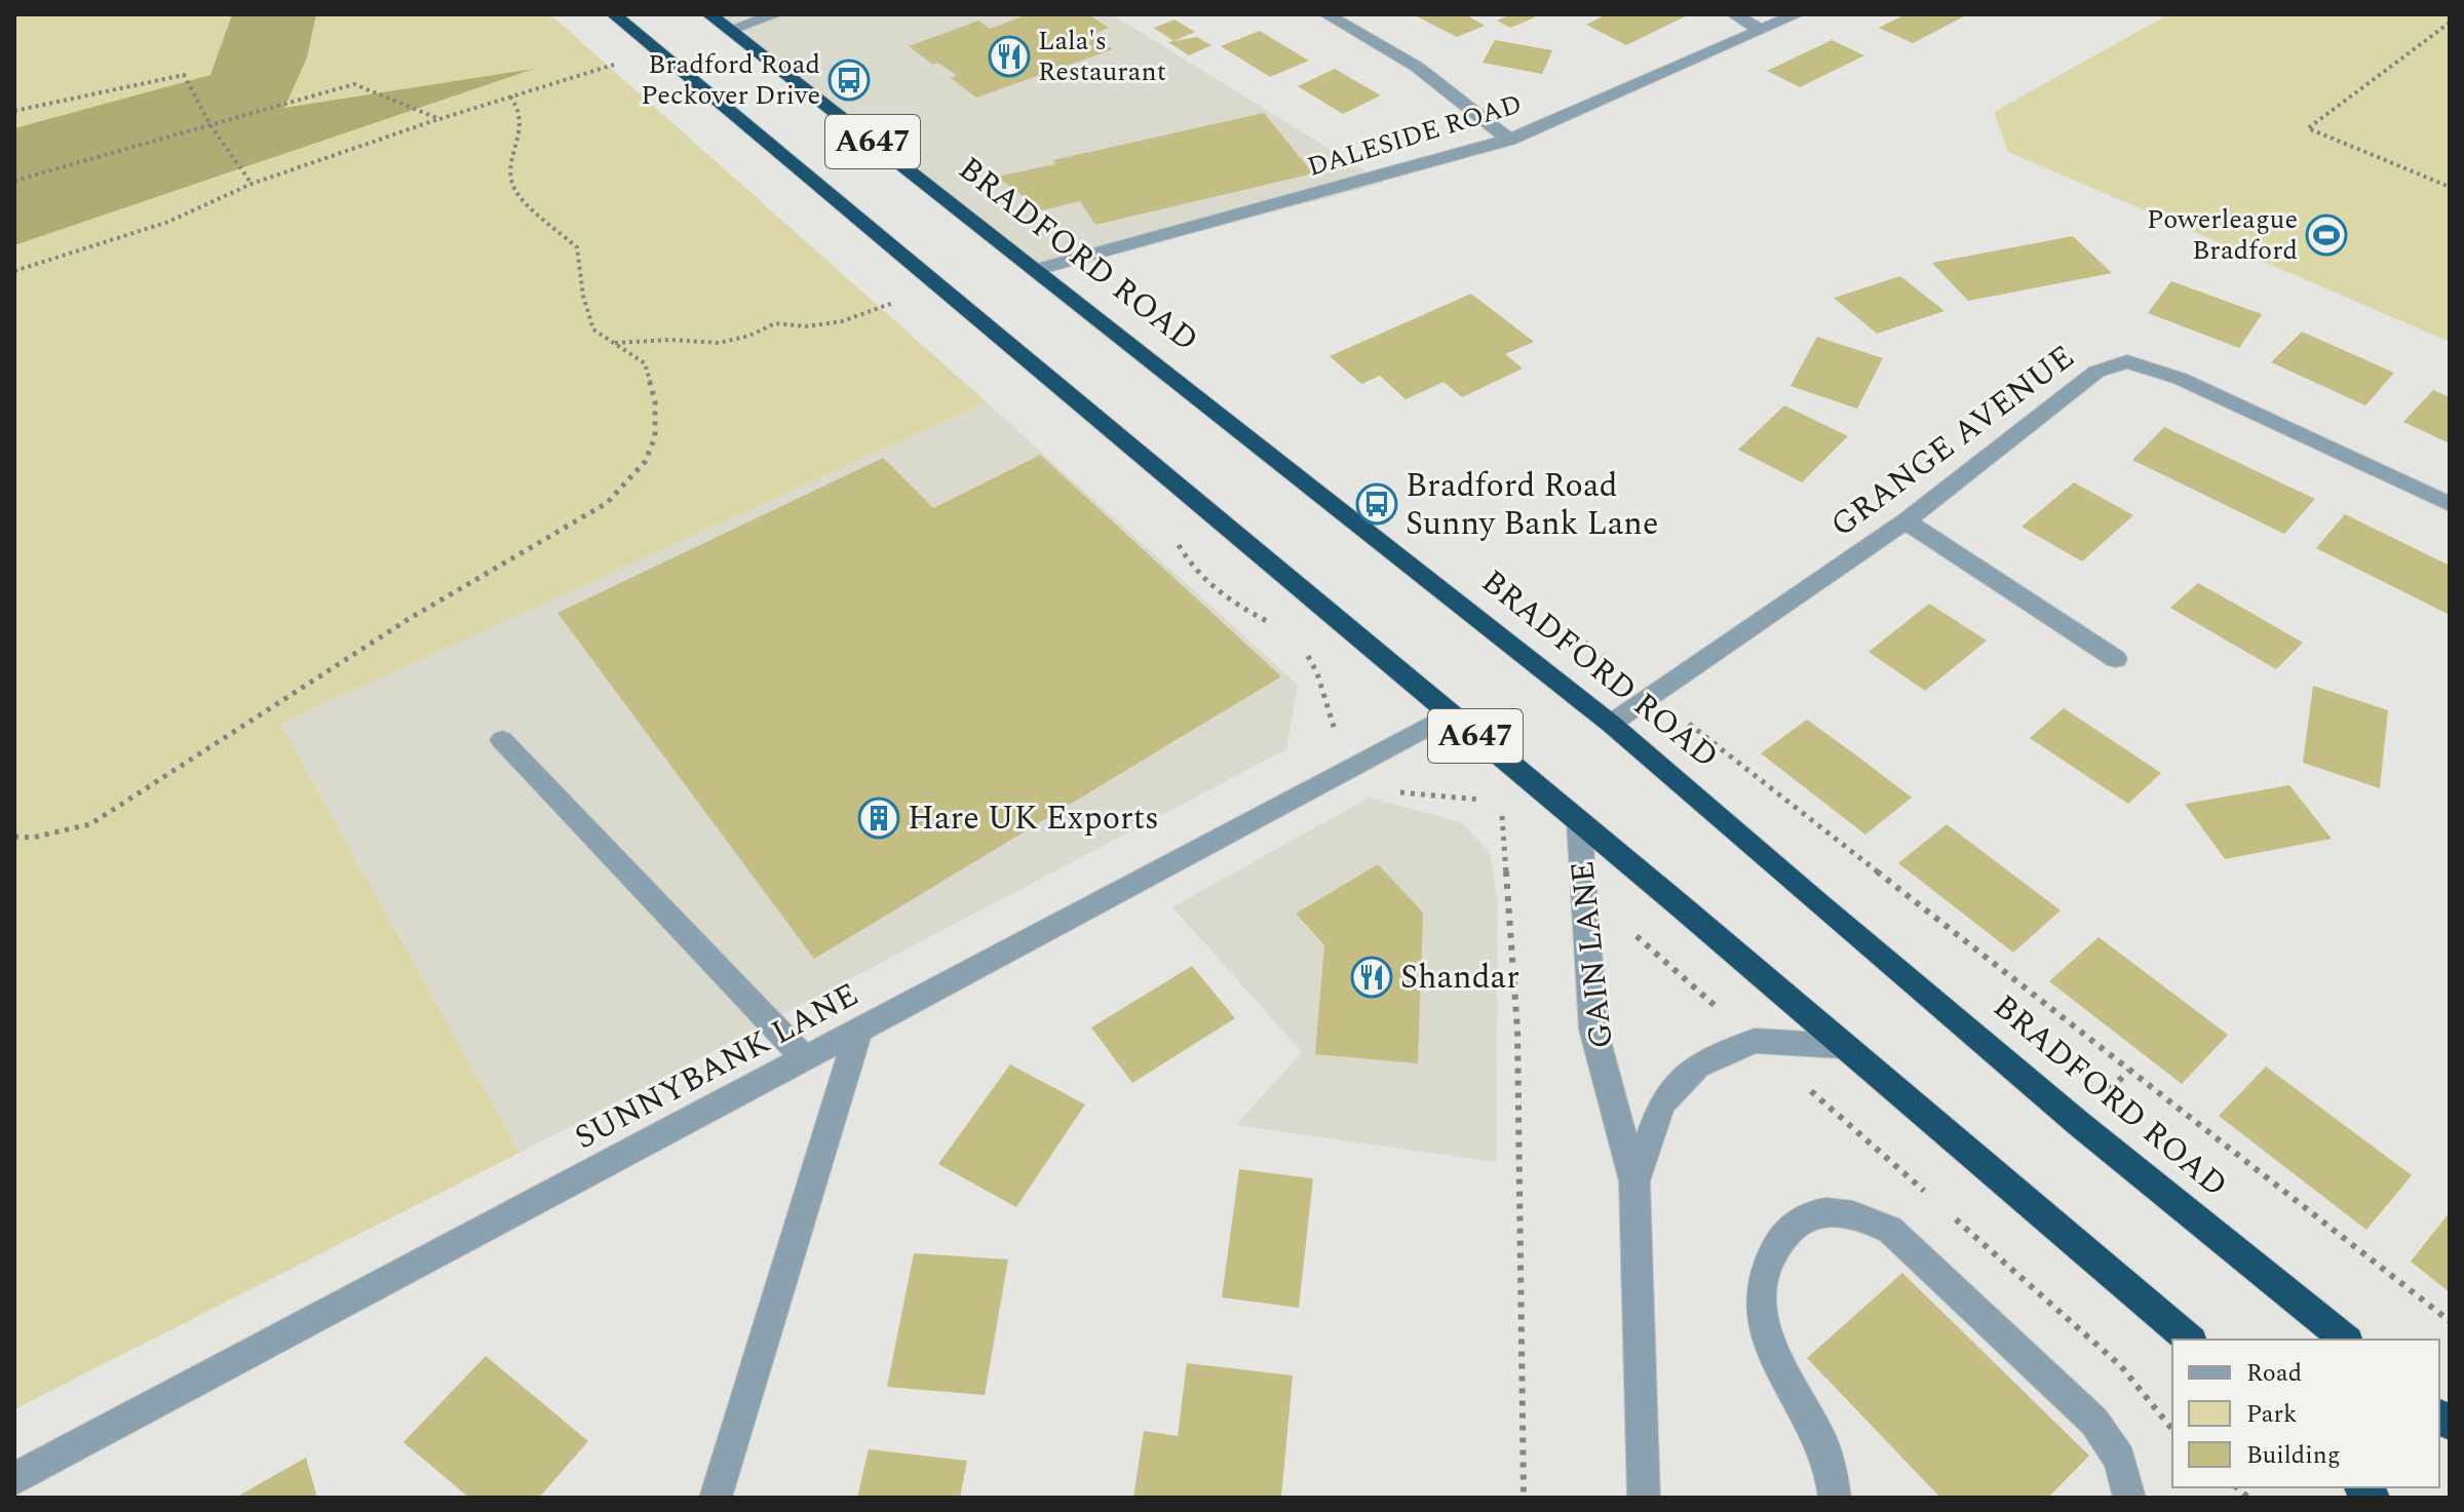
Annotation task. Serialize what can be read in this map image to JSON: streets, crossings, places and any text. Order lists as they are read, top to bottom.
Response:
{
  "streets": {
    "highway": ["A647", "BRADFORD ROAD"],
    "street": [
      "DALESIDE ROAD",
      "GRANGE AVENUE",
      "GAIN LANE",
      "SUNNYBANK LANE"
    ]
  },
  "crossings": [
    ["DALESIDE ROAD", "BRADFORD ROAD"],
    ["A647", "GAIN LANE"],
    ["A647", "SUNNYBANK LANE"],
    ["BRADFORD ROAD", "GRANGE AVENUE"]
  ],
  "places": {
    "restaurant": ["Lala's Restaurant", "Shandar"],
    "bus stop": ["Bradford Road Peckover Drive", "Bradford Road Sunny Bank Lane"],
    "sports": ["Powerleague Bradford"],
    "building": ["Hare UK Exports"]
  },
  "legend": ["Road", "Park", "Building"]
}
